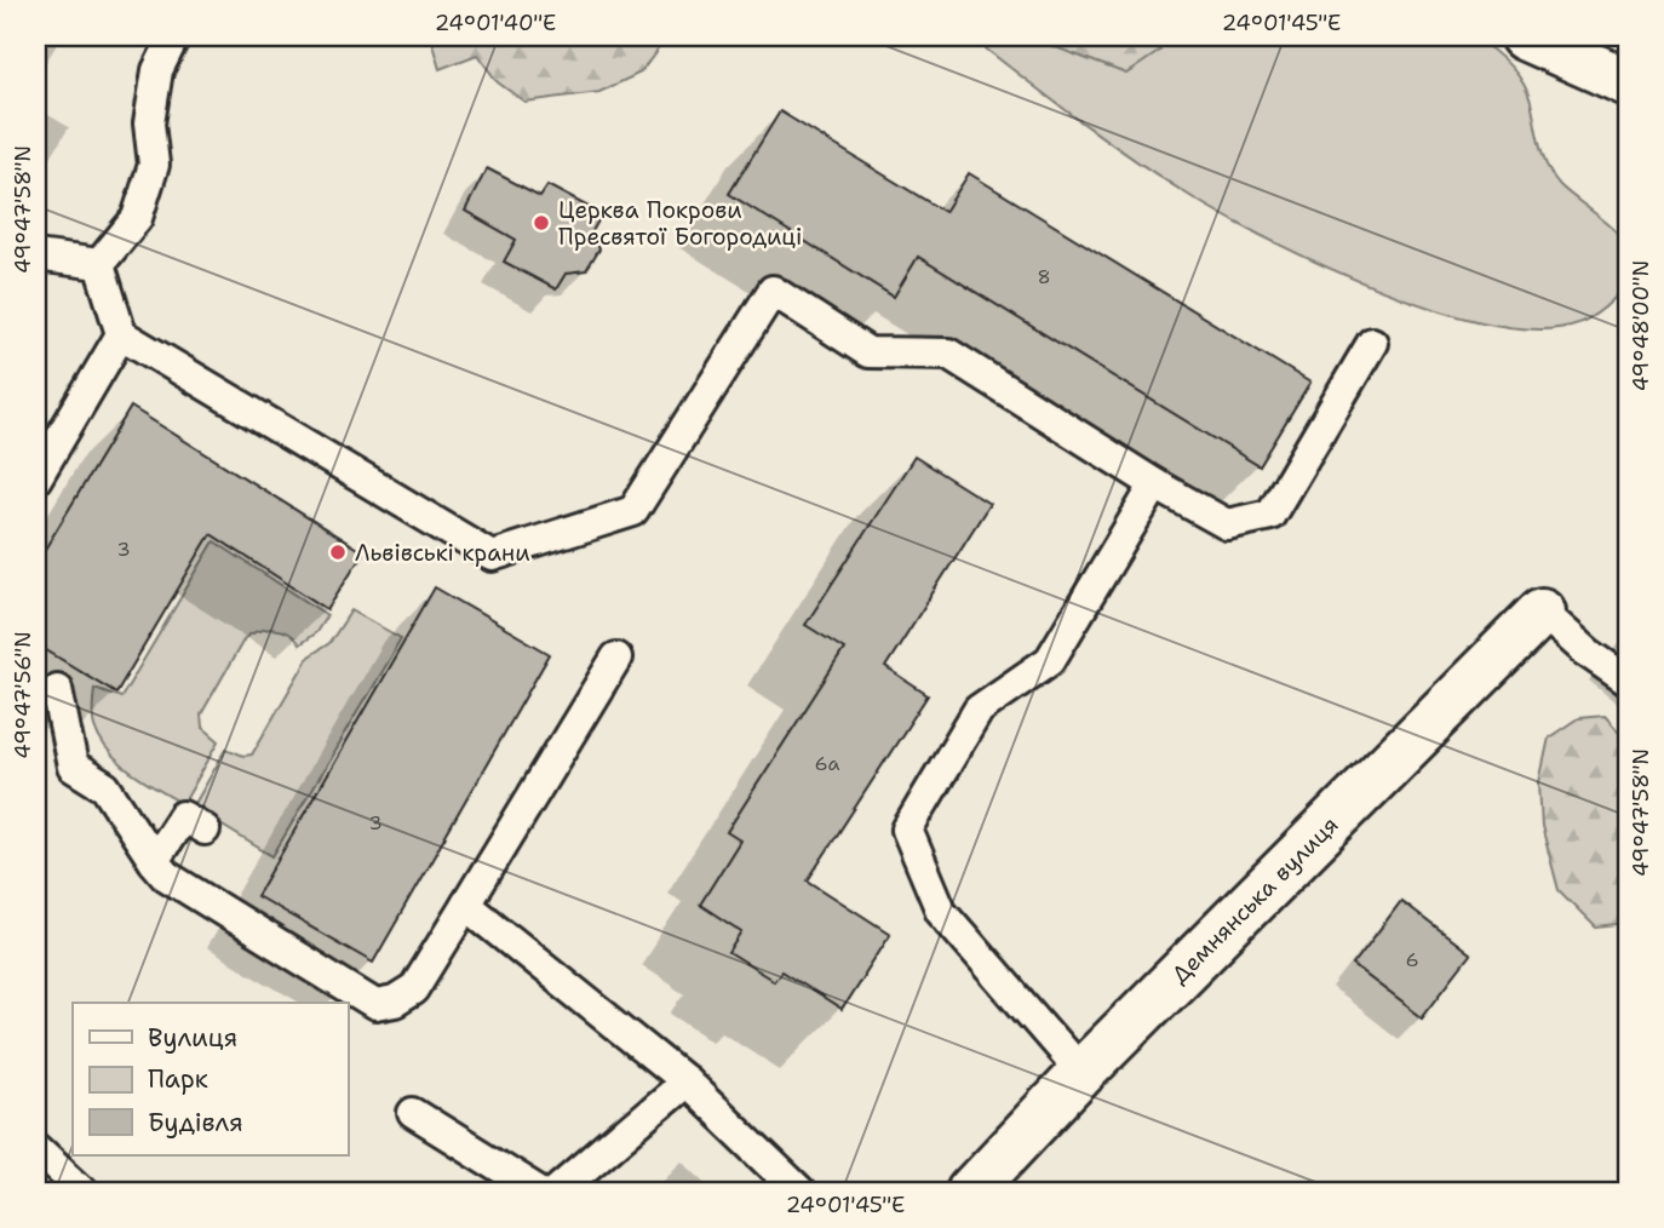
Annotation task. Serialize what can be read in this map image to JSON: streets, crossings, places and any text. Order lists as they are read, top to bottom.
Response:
{
  "streets": {
    "street": ["Демнянська вулиця"]
  },
  "places": ["Церква Покрови Пресвятої Богородиці", "Львівські крани"],
  "house_numbers": [
    "8",
    "3",
    "6а",
    "3",
    "6"
  ],
  "legend": ["Вулиця", "Парк", "Будівля"],
  "coordinates": [
    "24°01'40\"E",
    "24°01'45\"E",
    "49°47'58\"N",
    "49°48'00\"N",
    "49°47'56\"N"
  ]
}
